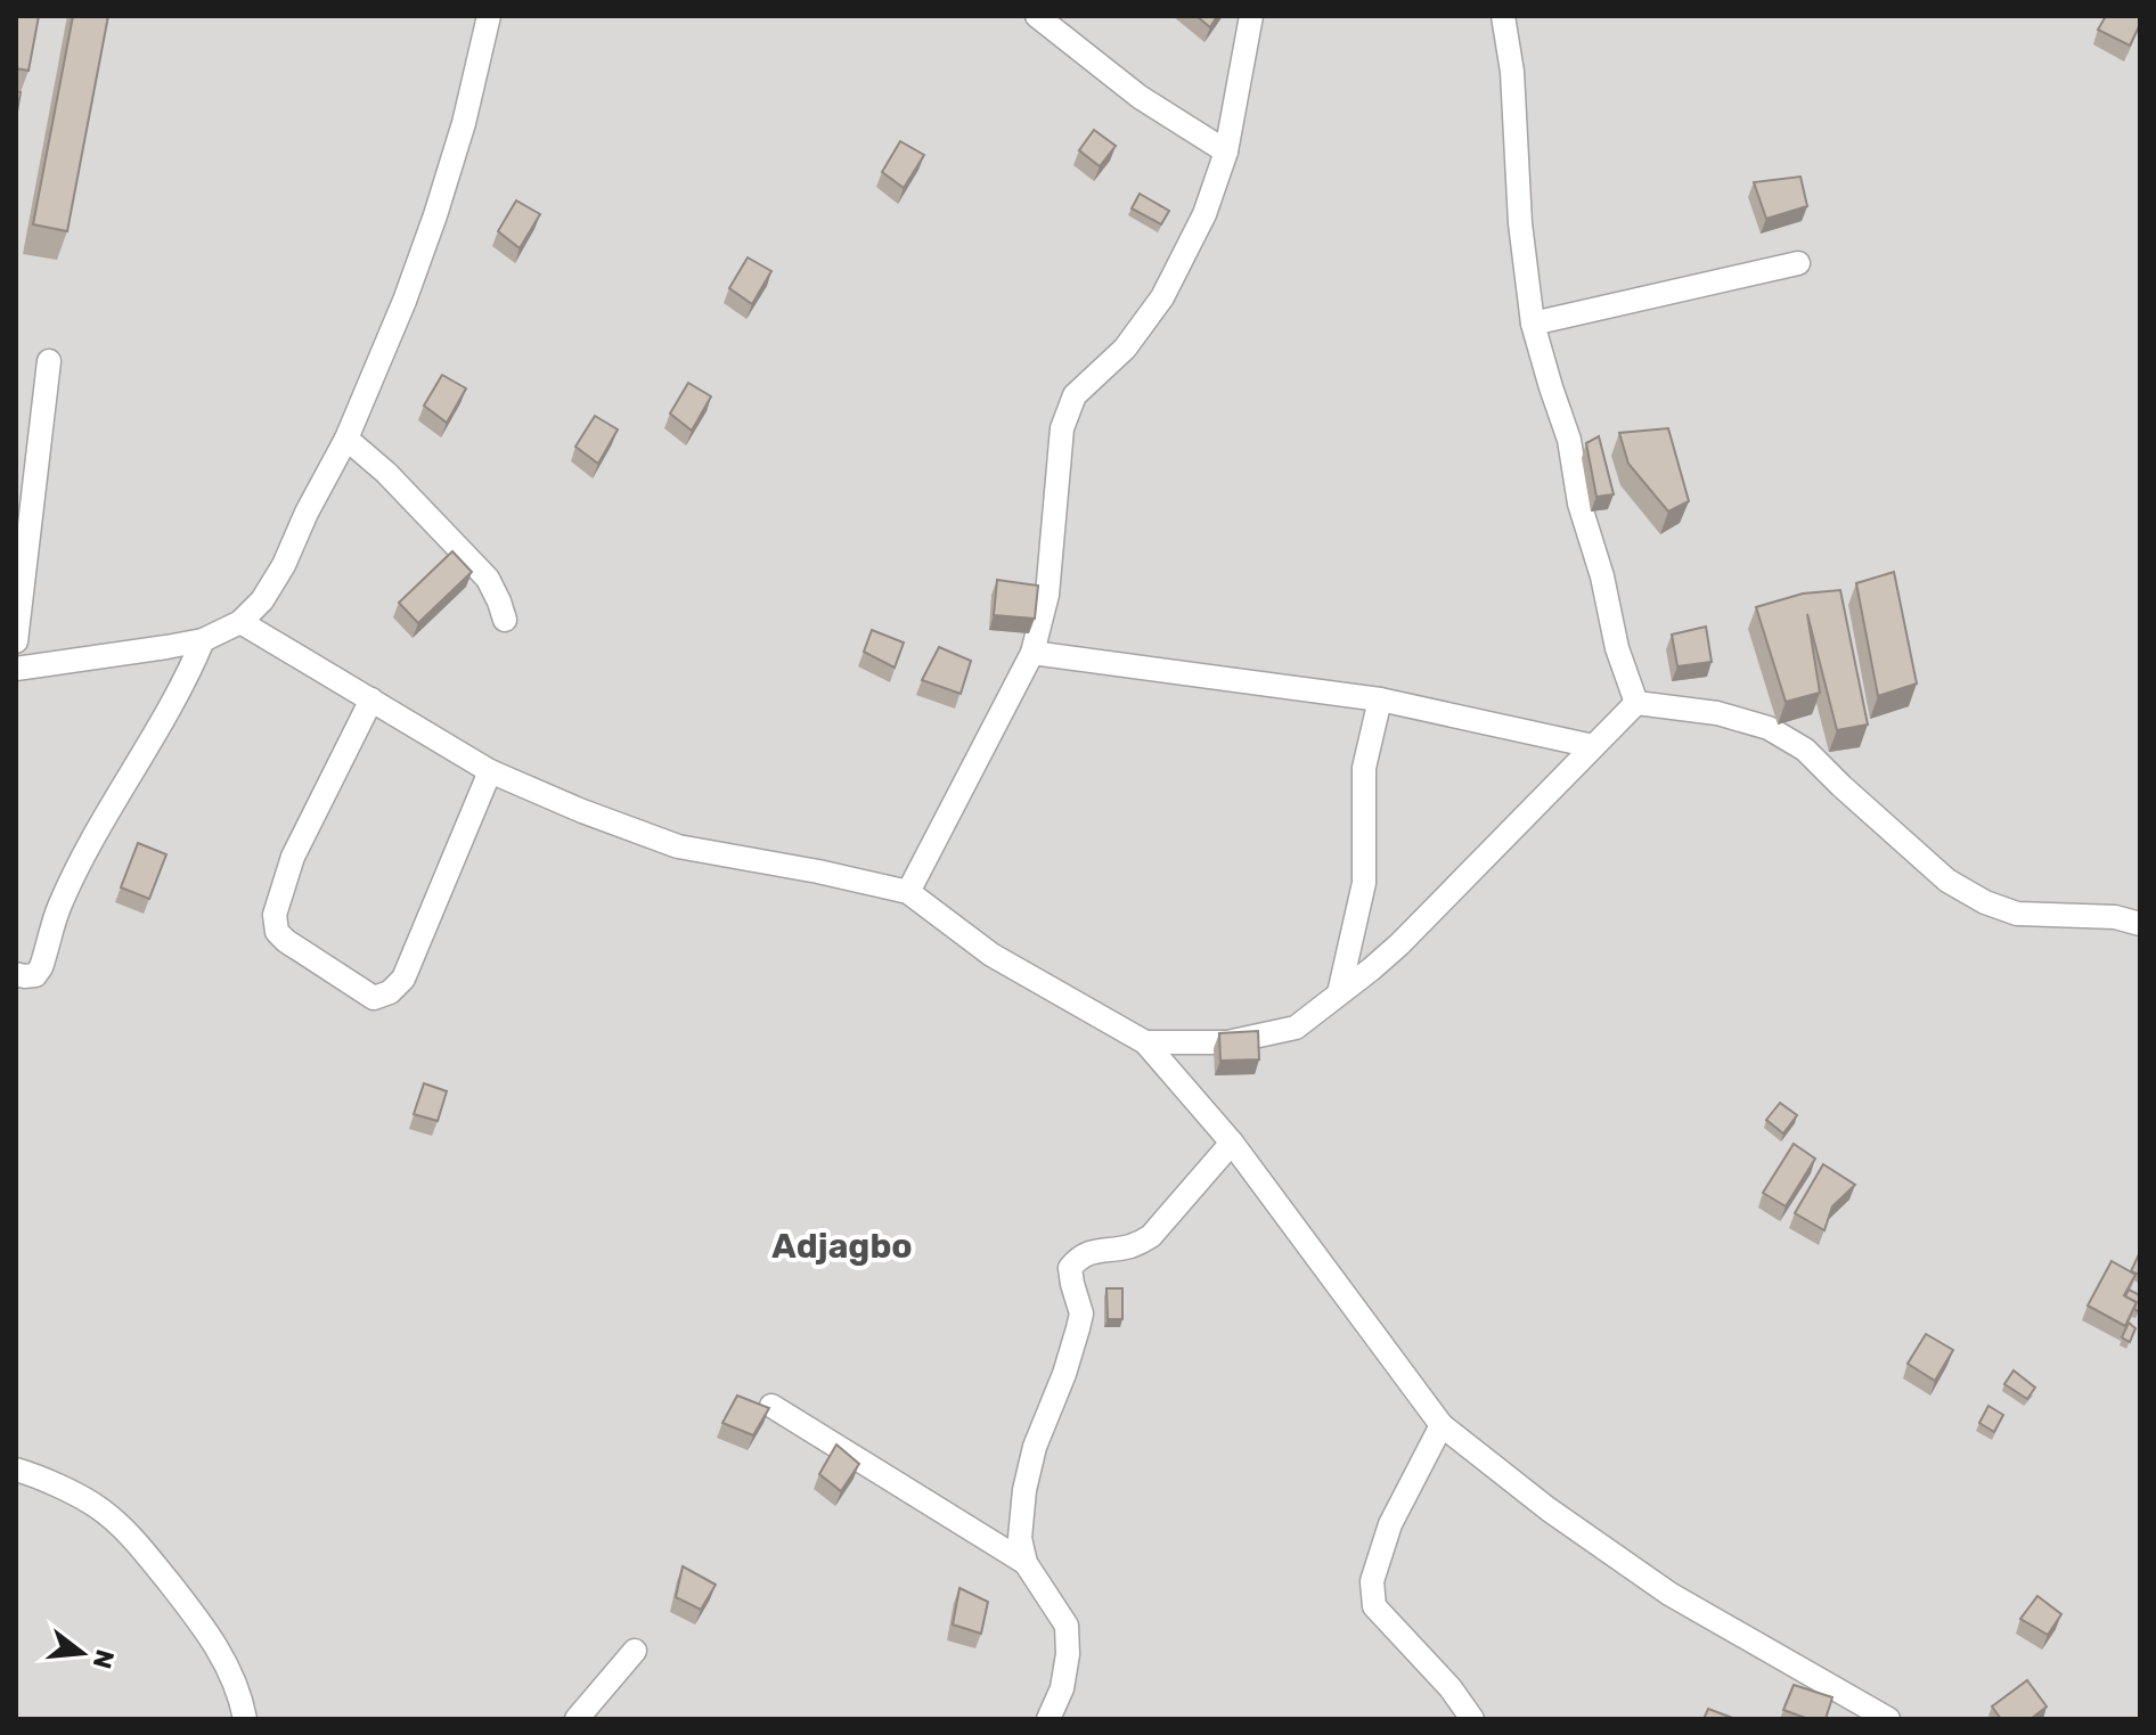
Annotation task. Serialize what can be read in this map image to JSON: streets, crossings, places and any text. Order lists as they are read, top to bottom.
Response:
{
  "districts": ["Adjagbo"],
  "north": "right"
}
